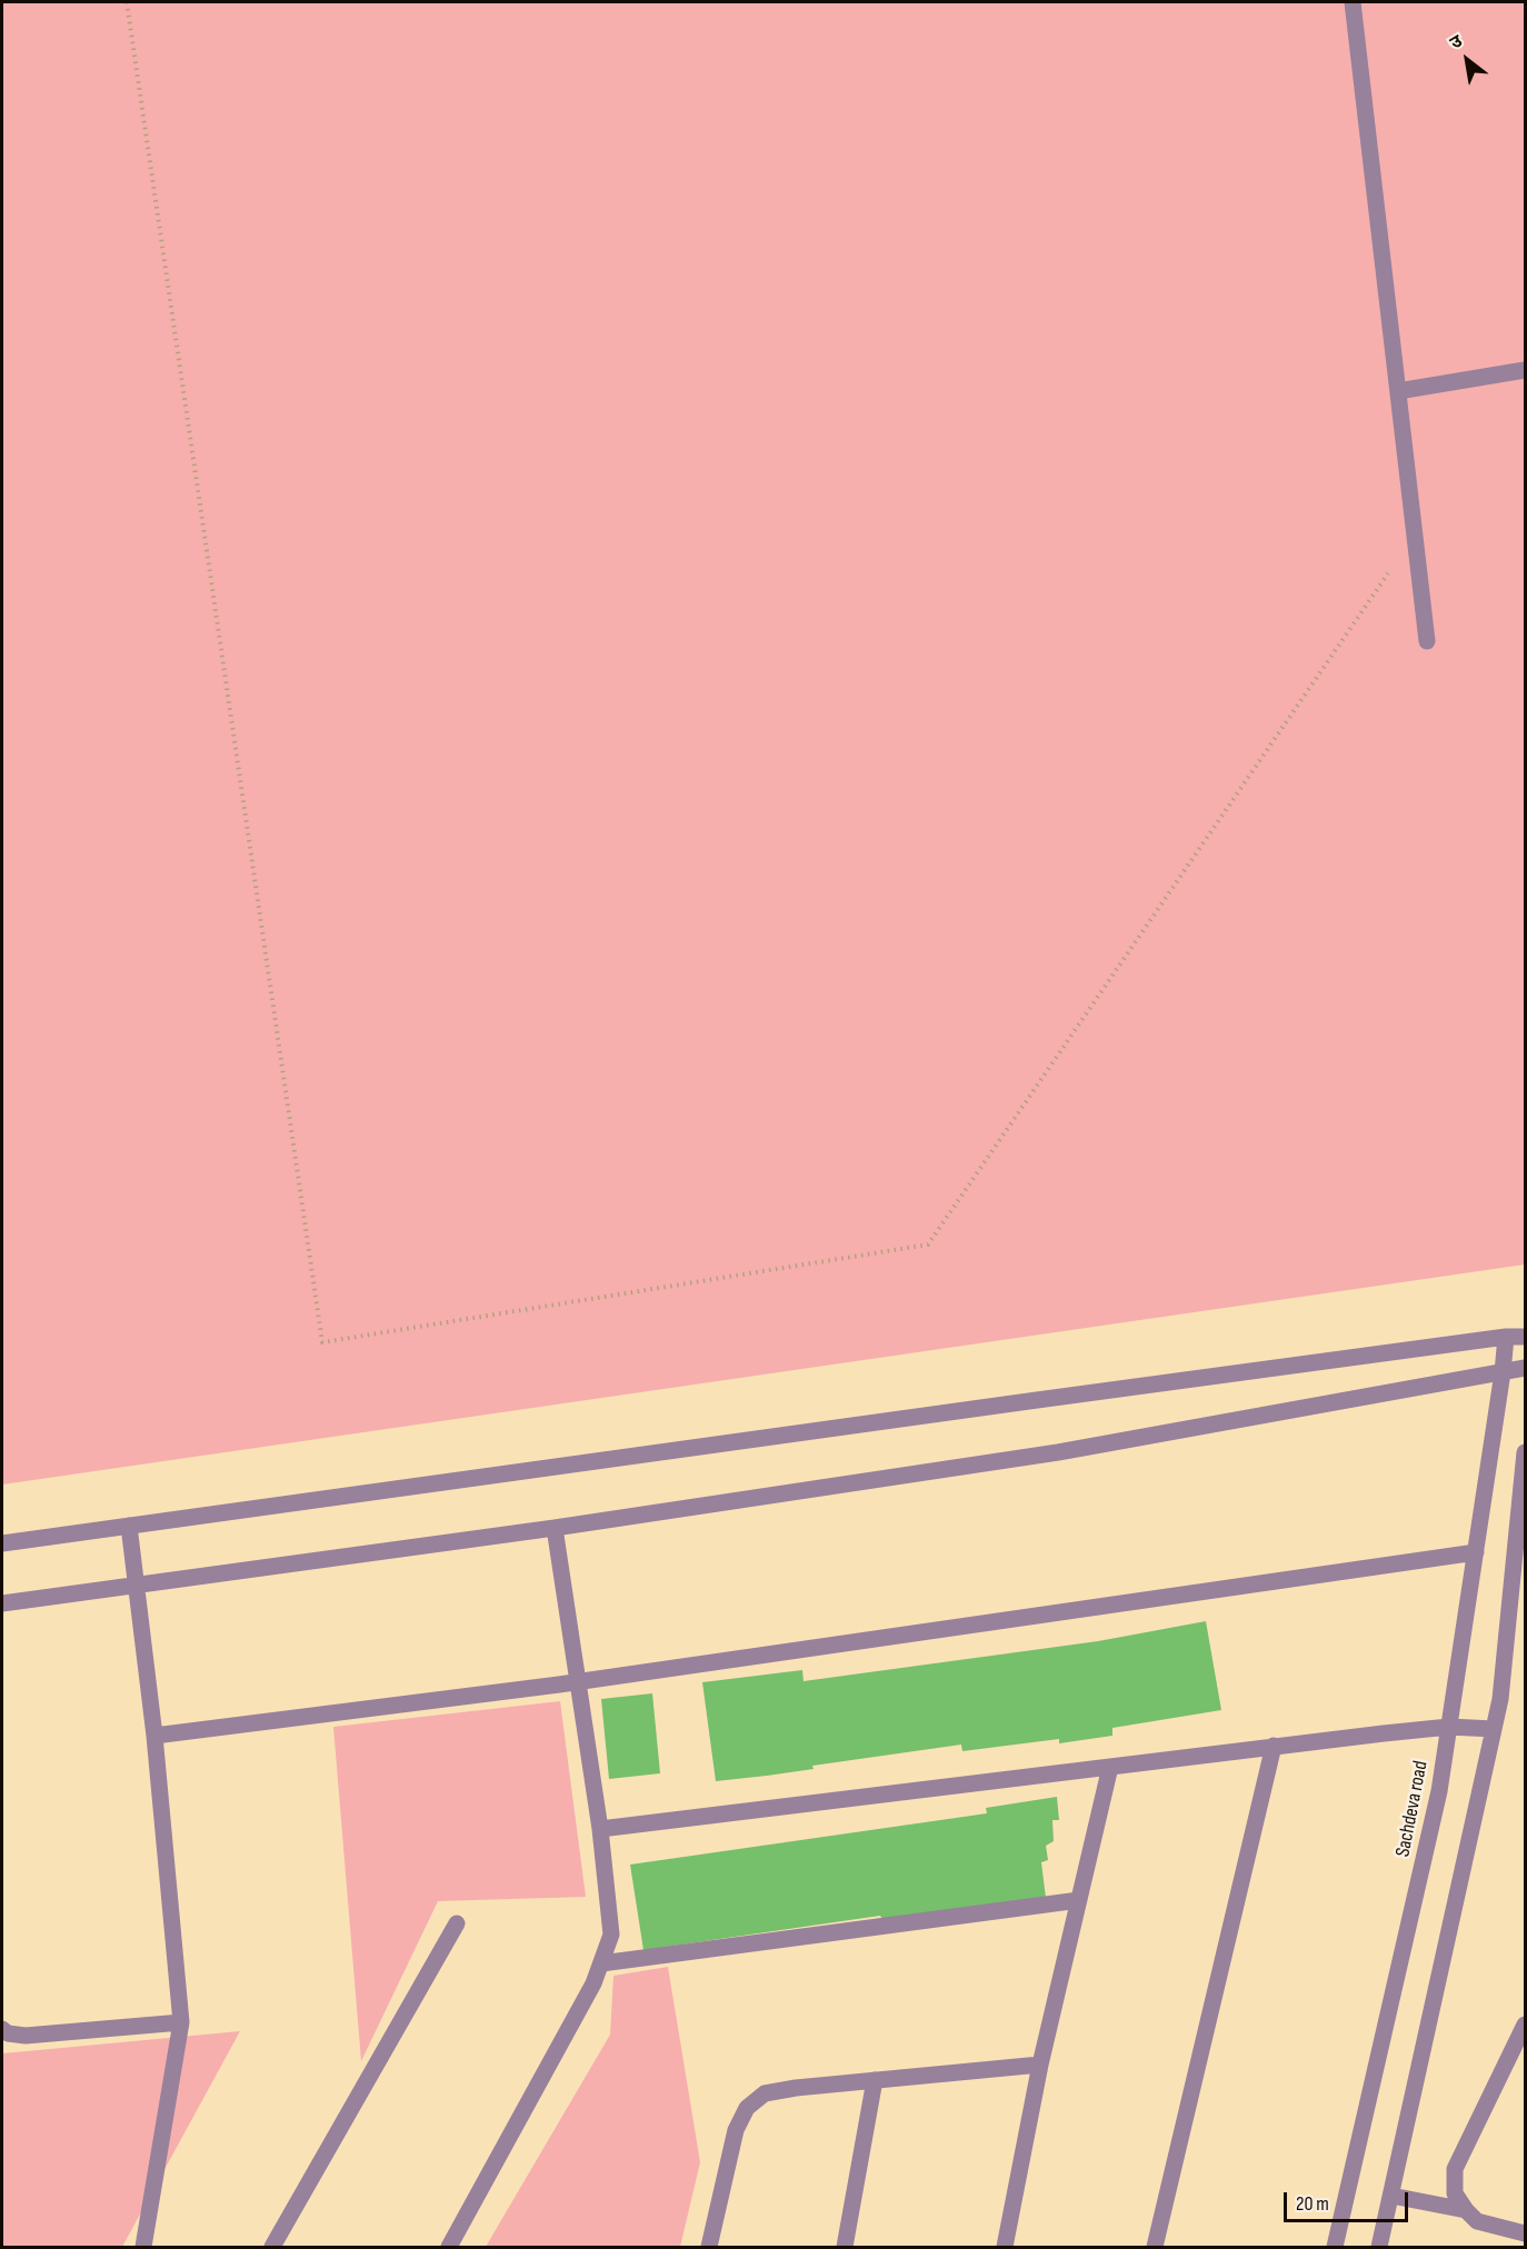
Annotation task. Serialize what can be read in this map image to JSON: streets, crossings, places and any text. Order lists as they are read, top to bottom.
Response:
{
  "streets": {
    "street": ["Sachdeva road"]
  },
  "scale_bar": "20 m",
  "north": "top left"
}
